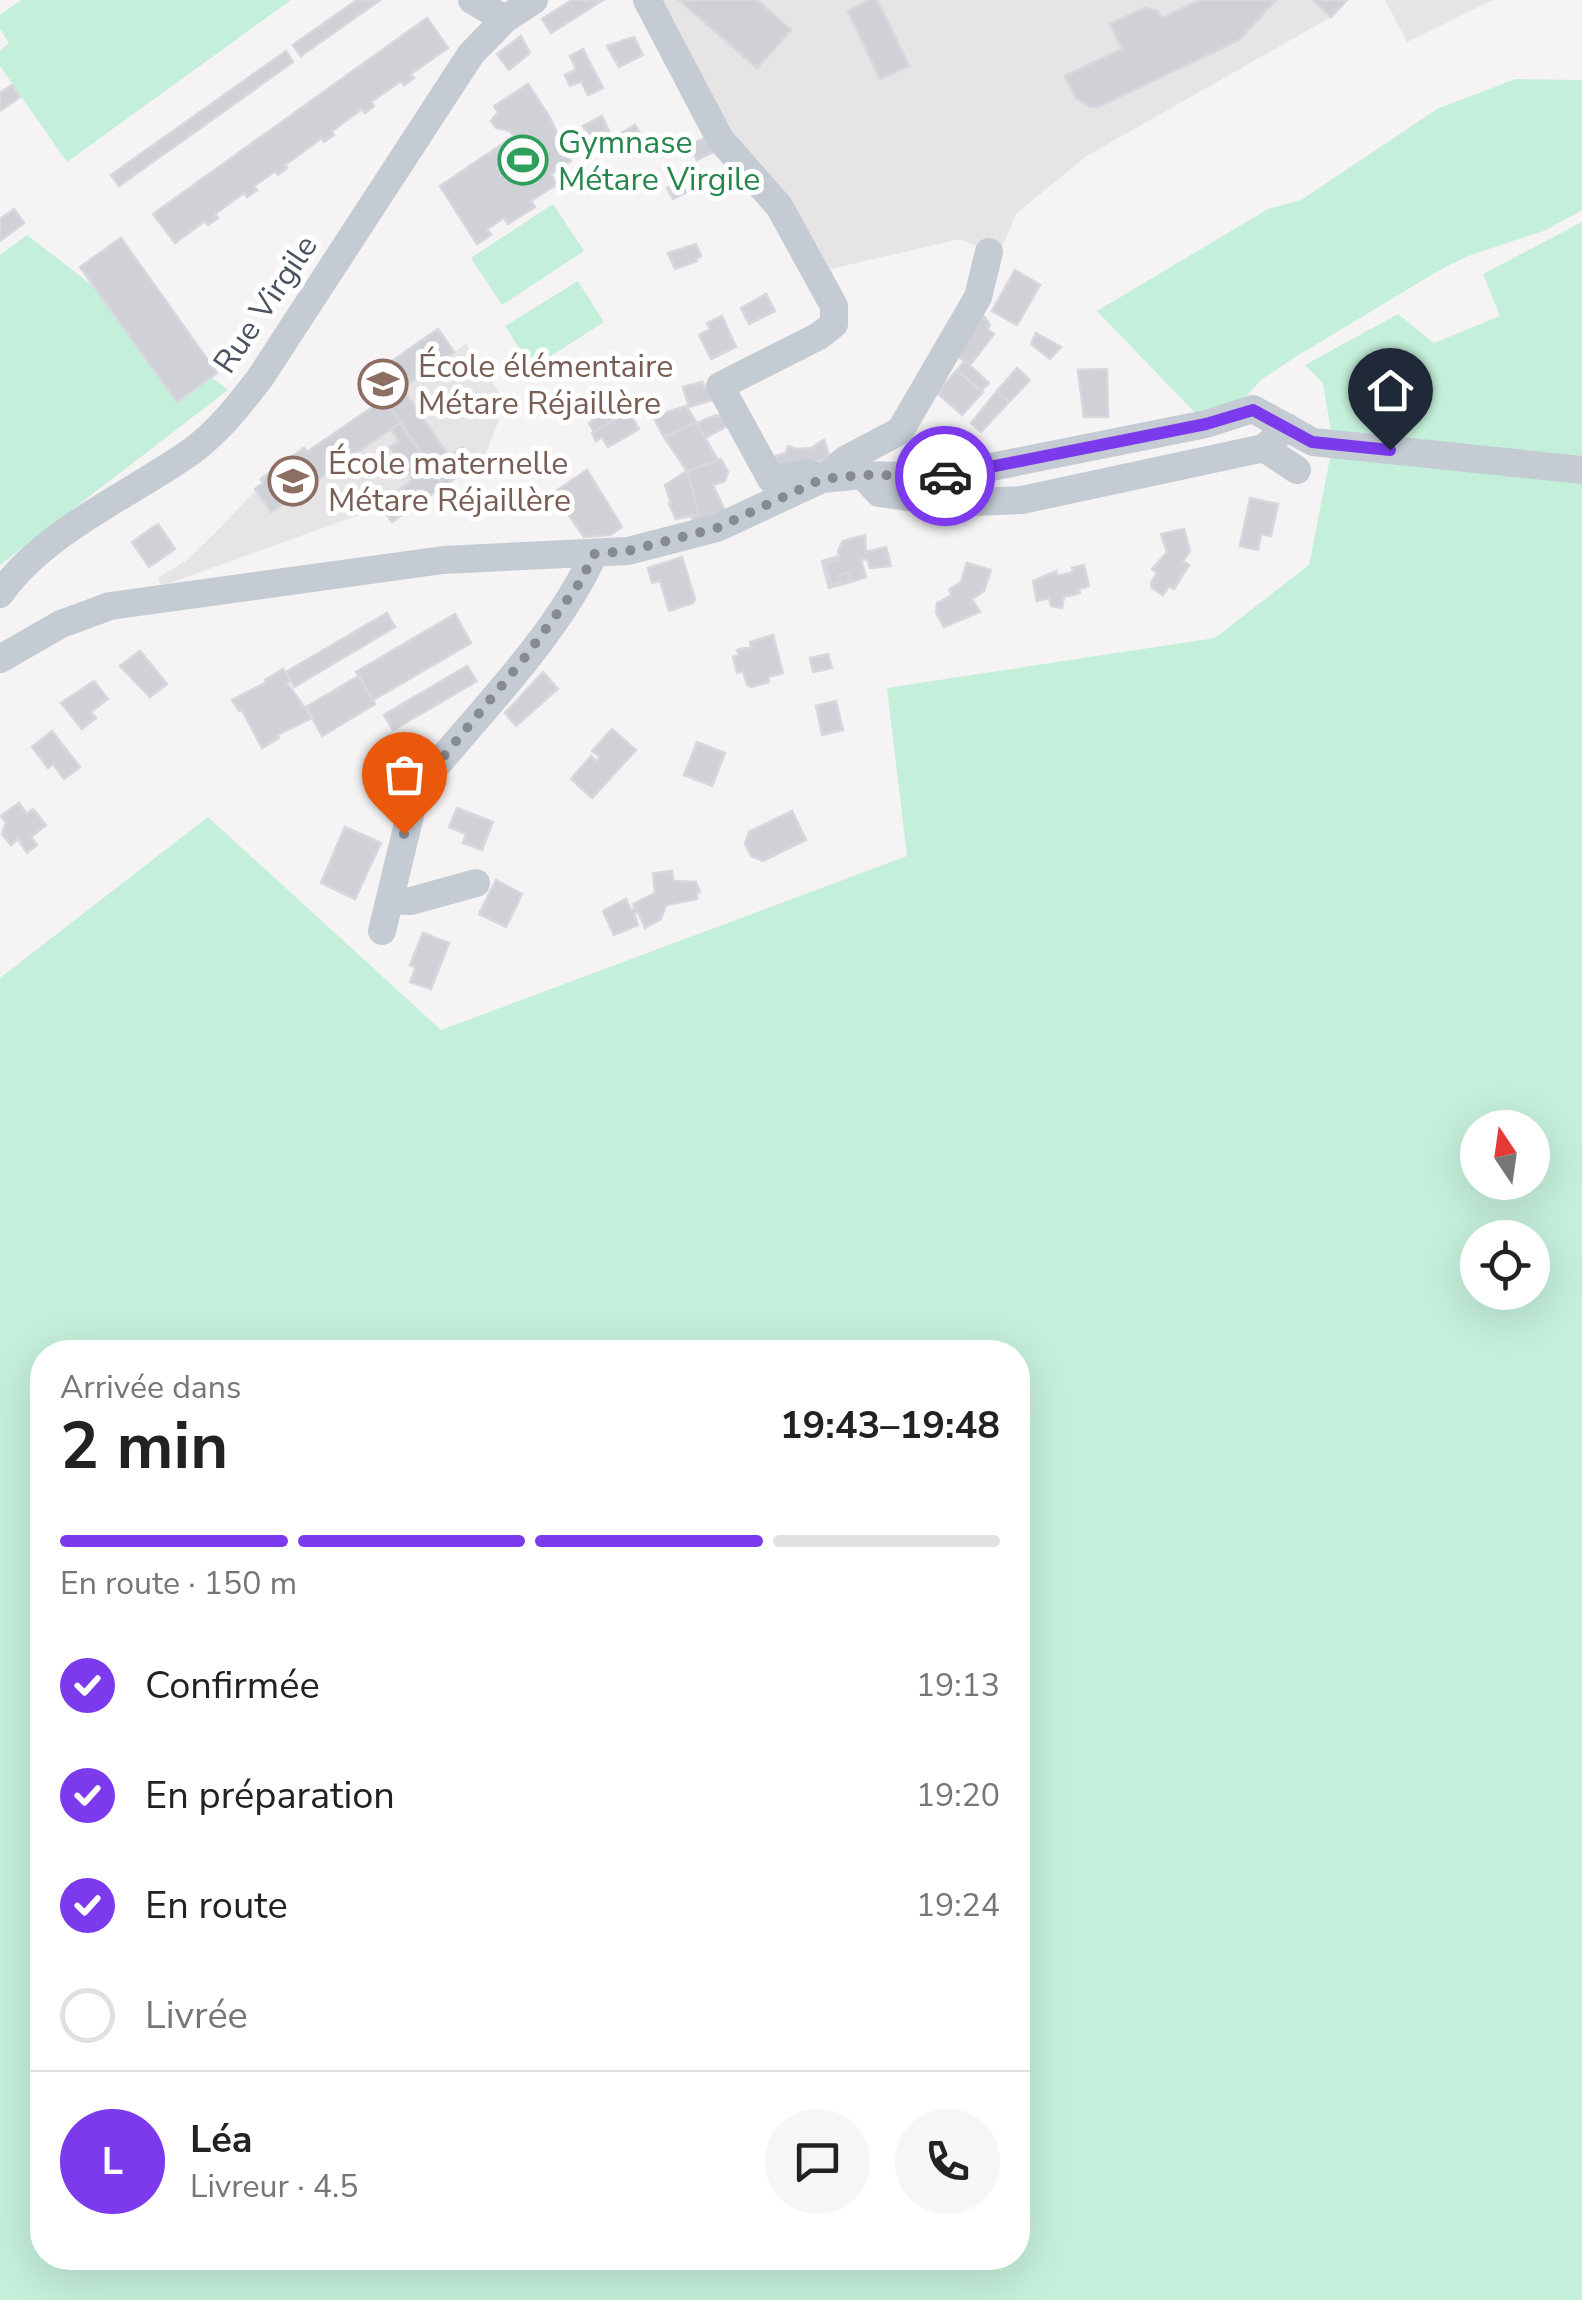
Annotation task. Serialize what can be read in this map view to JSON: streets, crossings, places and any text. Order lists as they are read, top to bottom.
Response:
{
  "streets": {
    "street": ["Rue Virgile"]
  },
  "places": {
    "sports": ["Gymnase Métare Virgile"],
    "school or university": ["École élémentaire Métare Réjaillère", "École maternelle Métare Réjaillère"]
  },
  "north": "top",
  "page": {
    "heading": ["2 min", "Arrivée dans", "19:43–19:48"],
    "panel": ["Léa", "Livreur · 4.5"],
    "bar": "En route · 150 m",
    "list": [
      ["Confirmée", "19:13"],
      ["En préparation", "19:20"],
      ["En route", "19:24"],
      "Livrée"
    ],
    "round": "L"
  }
}
